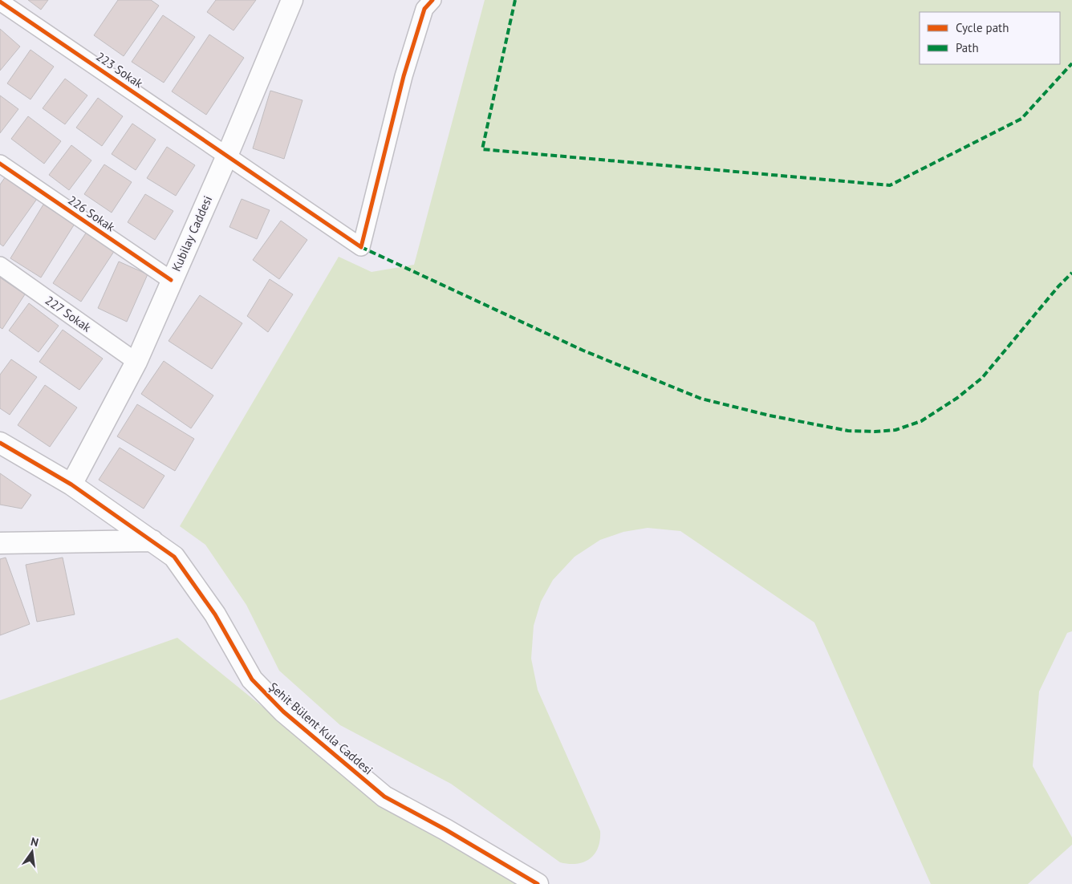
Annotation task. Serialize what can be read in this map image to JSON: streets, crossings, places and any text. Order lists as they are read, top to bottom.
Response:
{
  "streets": {
    "street": [
      "223 Sokak",
      "226 Sokak",
      "Kubilay Caddesi",
      "227 Sokak",
      "Şehit Bülent Kula Caddesi"
    ]
  },
  "crossings": [
    ["223 Sokak", "Kubilay Caddesi"],
    ["226 Sokak", "Kubilay Caddesi"],
    ["Kubilay Caddesi", "227 Sokak"],
    ["Kubilay Caddesi", "Şehit Bülent Kula Caddesi"]
  ],
  "legend": ["Cycle path", "Path"],
  "north": "top"
}
